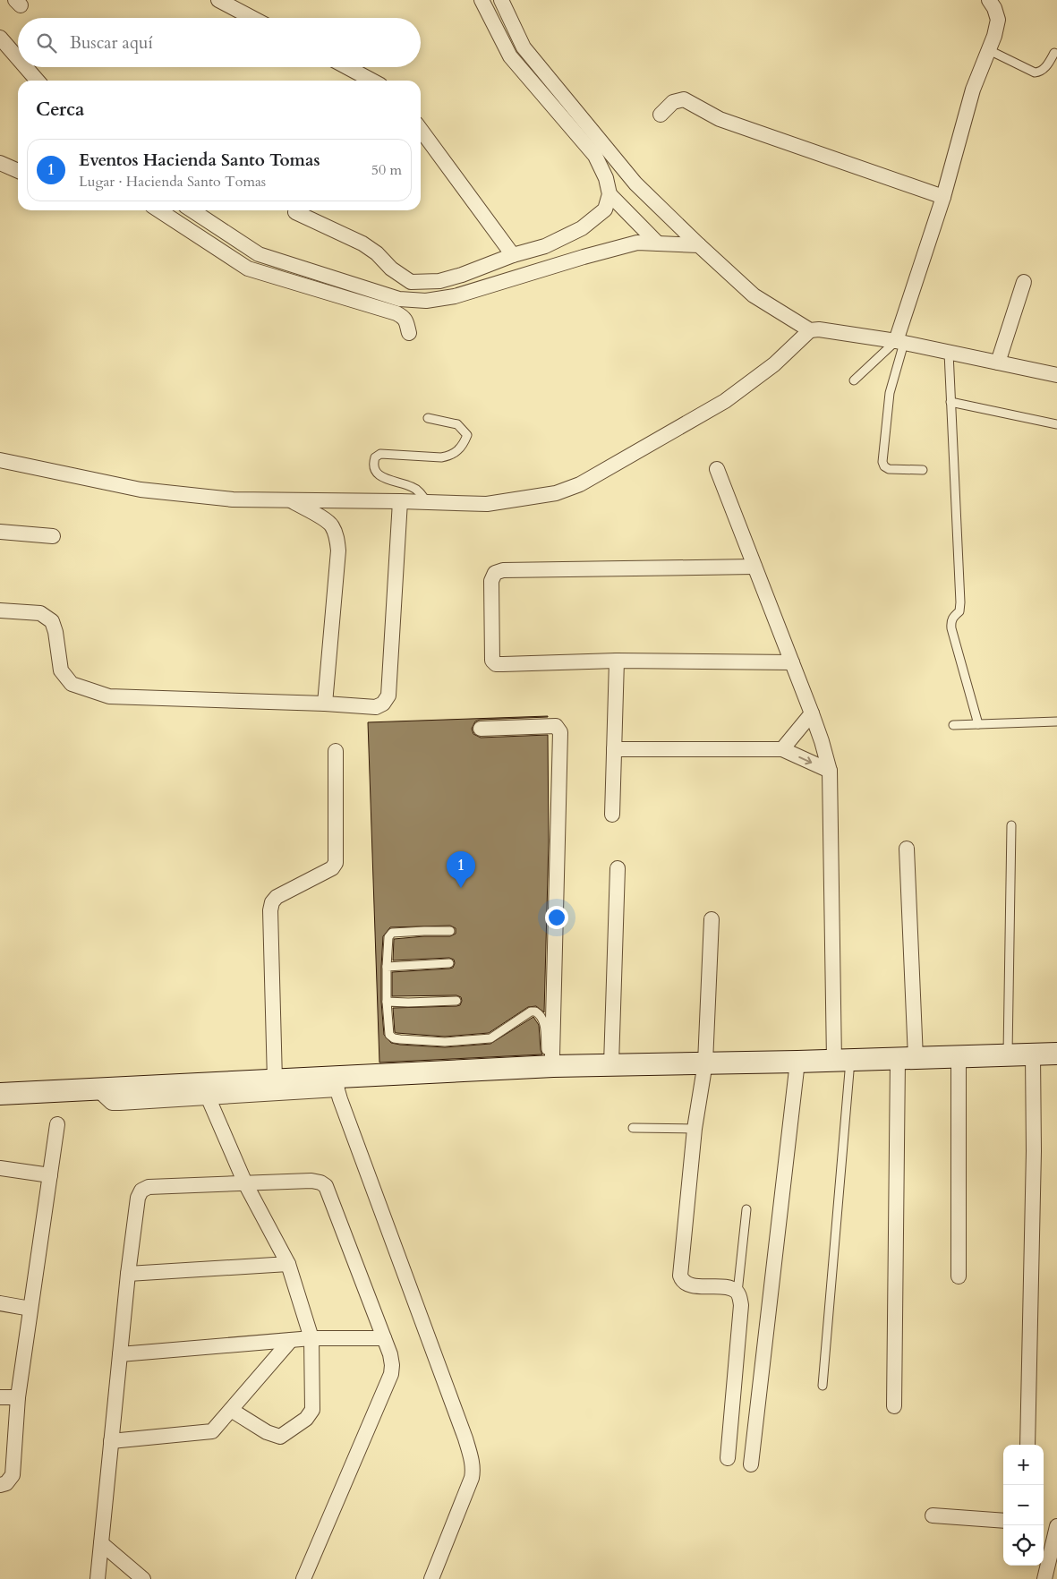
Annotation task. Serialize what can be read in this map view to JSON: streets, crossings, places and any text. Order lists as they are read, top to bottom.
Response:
{
  "page": {
    "search": "Buscar aquí",
    "heading": "Cerca",
    "list": [
      {
        "mark": "1",
        "name": "Eventos Hacienda Santo Tomas",
        "note": "Lugar · Hacienda Santo Tomas",
        "value": "50 m"
      }
    ],
    "pins": "1",
    "map_buttons": ["+", "−"]
  }
}
